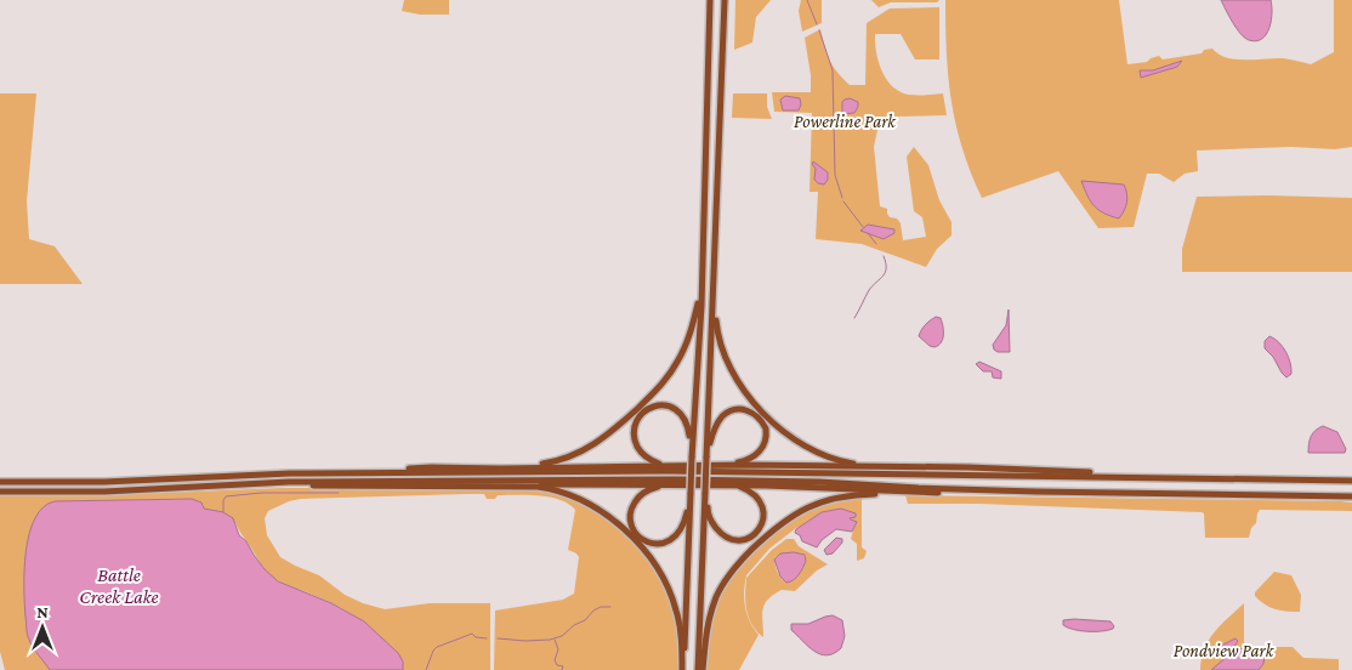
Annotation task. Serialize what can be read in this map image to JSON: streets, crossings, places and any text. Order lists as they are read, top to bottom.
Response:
{
  "water": ["Battle Creek Lake"],
  "parks": ["Powerline Park", "Pondview Park"],
  "north": "top"
}
